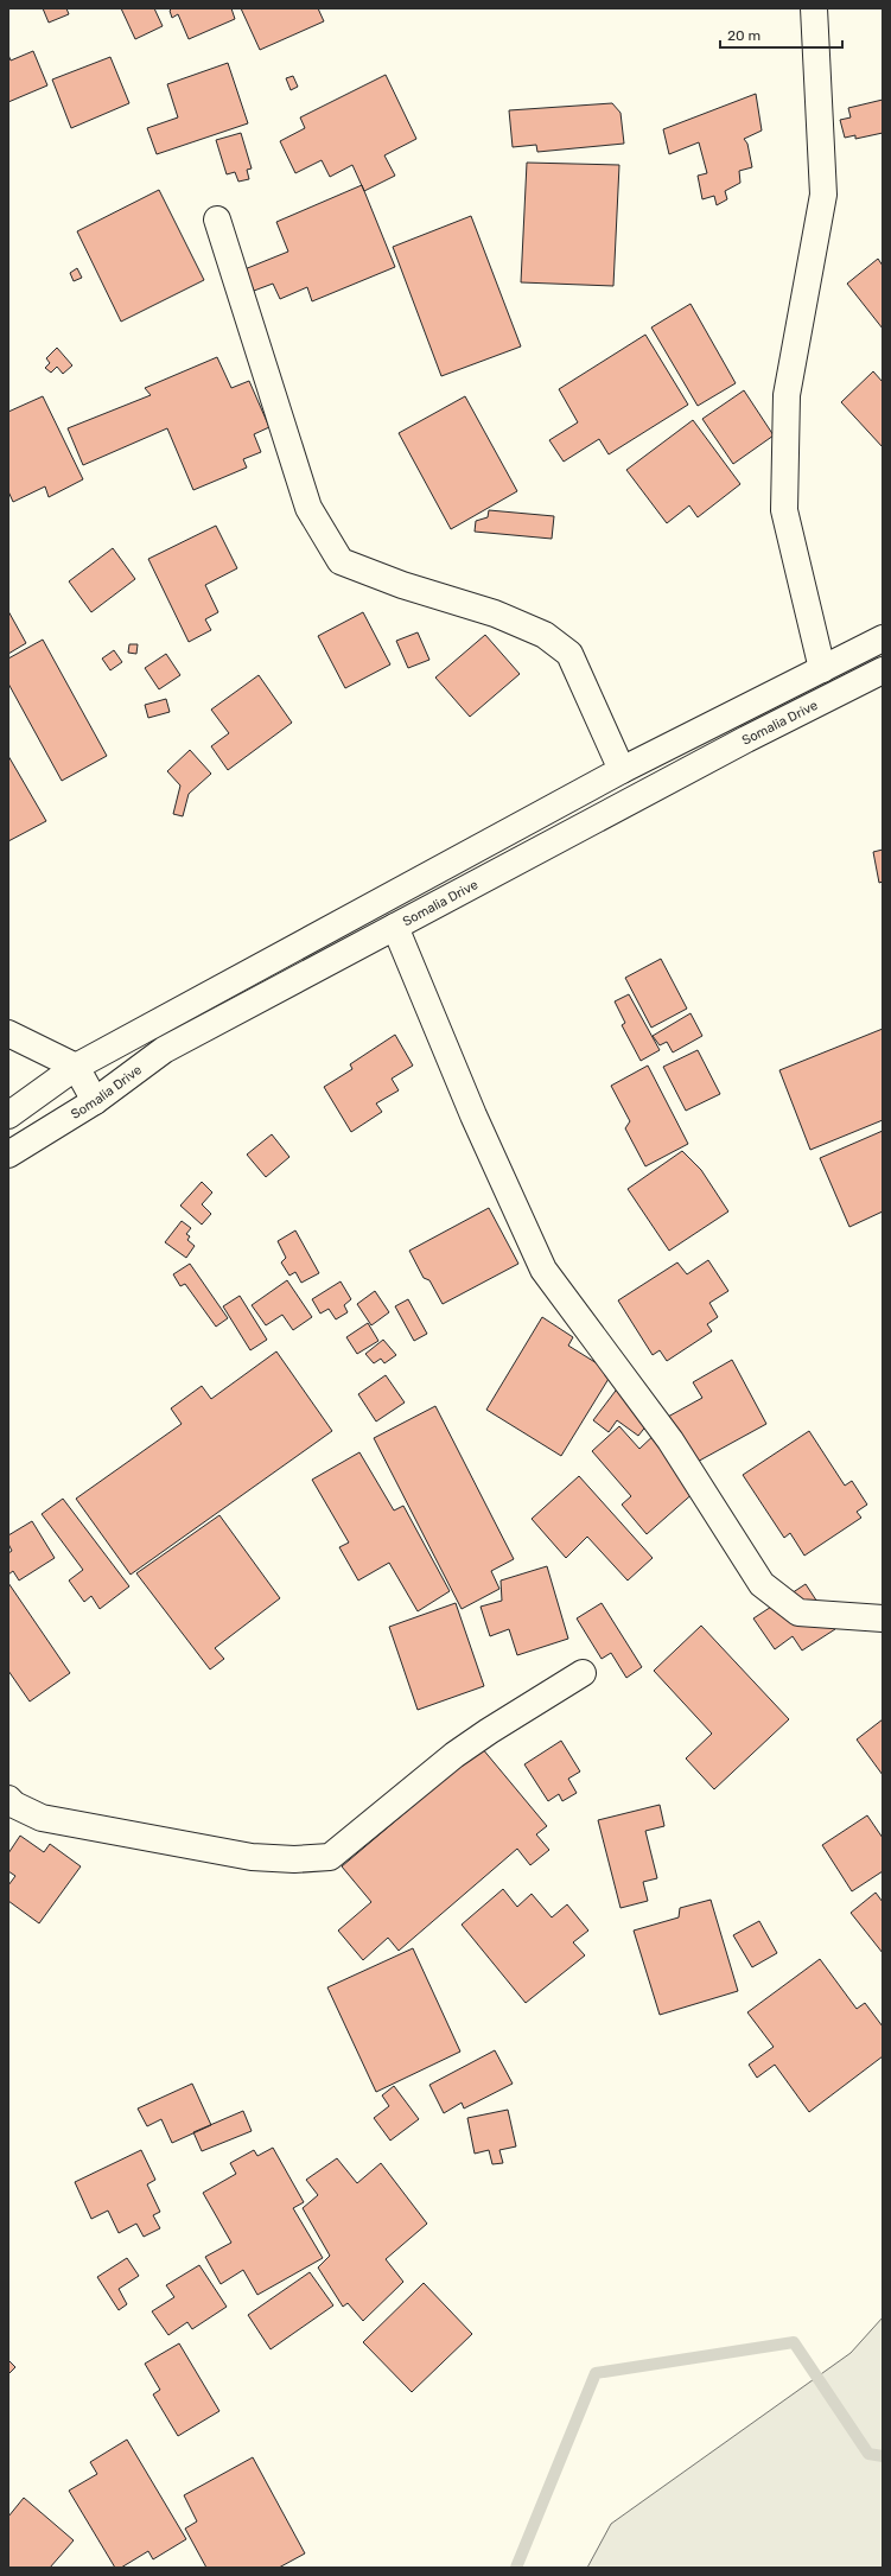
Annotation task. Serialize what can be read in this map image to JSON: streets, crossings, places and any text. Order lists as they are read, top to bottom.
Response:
{
  "streets": {
    "street": ["Somalia Drive"]
  },
  "scale_bar": "20 m"
}
